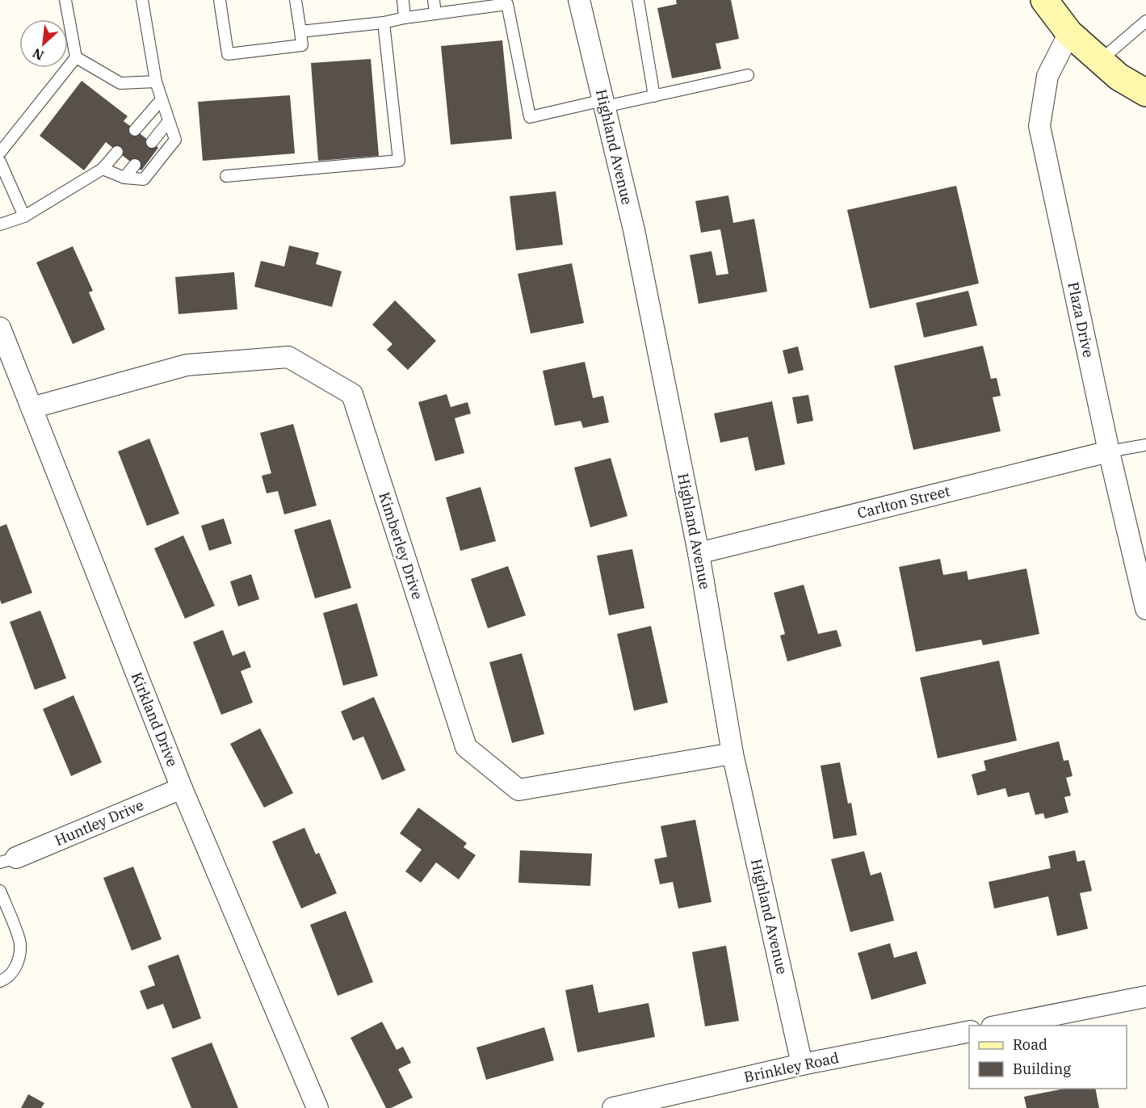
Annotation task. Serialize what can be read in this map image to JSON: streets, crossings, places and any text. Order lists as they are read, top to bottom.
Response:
{
  "streets": {
    "street": [
      "Highland Avenue",
      "Plaza Drive",
      "Carlton Street",
      "Kimberley Drive",
      "Kirkland Drive",
      "Huntley Drive",
      "Brinkley Road"
    ]
  },
  "crossings": [
    ["Highland Avenue", "Carlton Street"],
    ["Highland Avenue", "Kimberley Drive"],
    ["Highland Avenue", "Brinkley Road"],
    ["Plaza Drive", "Carlton Street"],
    ["Kimberley Drive", "Kirkland Drive"],
    ["Kirkland Drive", "Huntley Drive"]
  ],
  "legend": ["Road", "Building"],
  "north": "bottom left"
}
